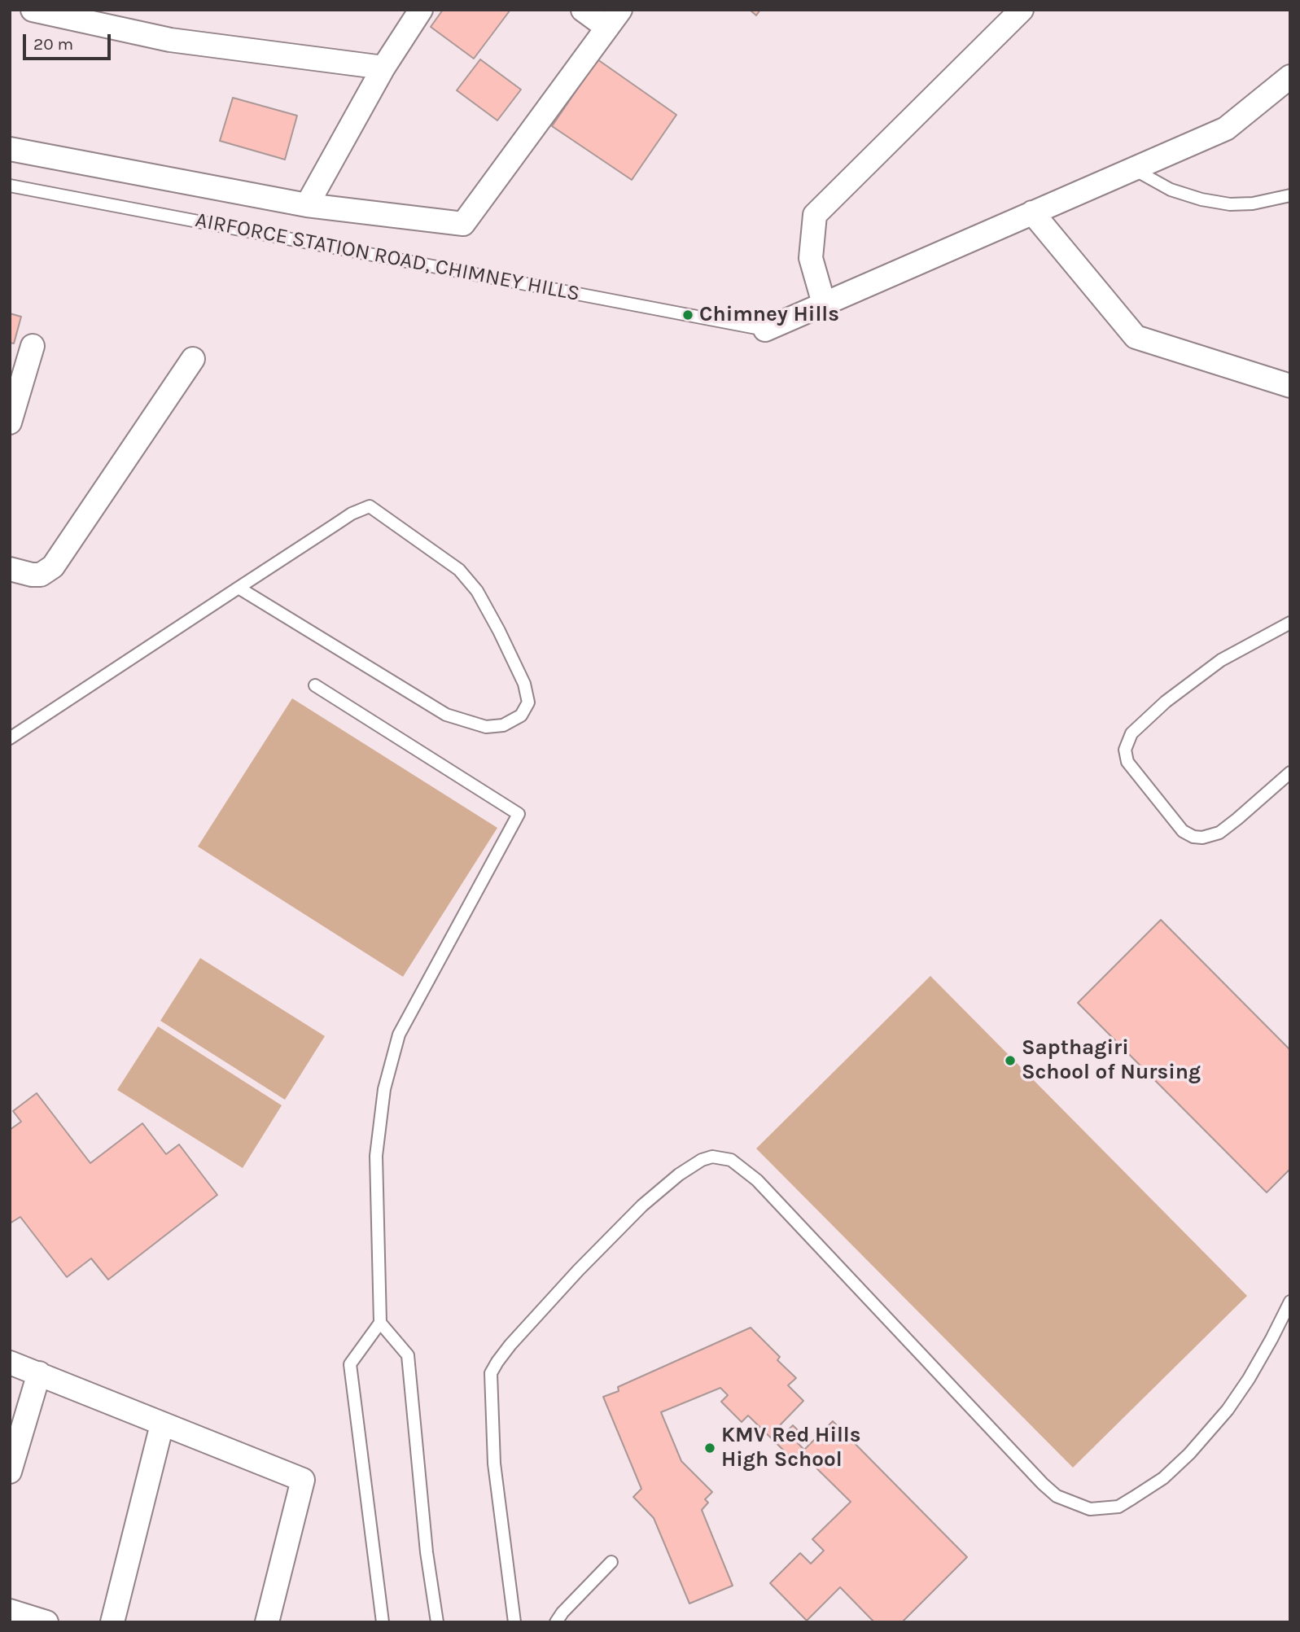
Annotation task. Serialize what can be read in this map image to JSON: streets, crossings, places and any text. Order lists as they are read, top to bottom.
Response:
{
  "streets": {
    "lane": ["AIRFORCE STATION ROAD, CHIMNEY HILLS"]
  },
  "places": ["Chimney Hills", "Sapthagiri School of Nursing", "KMV Red Hills High School"],
  "scale_bar": "20 m"
}
